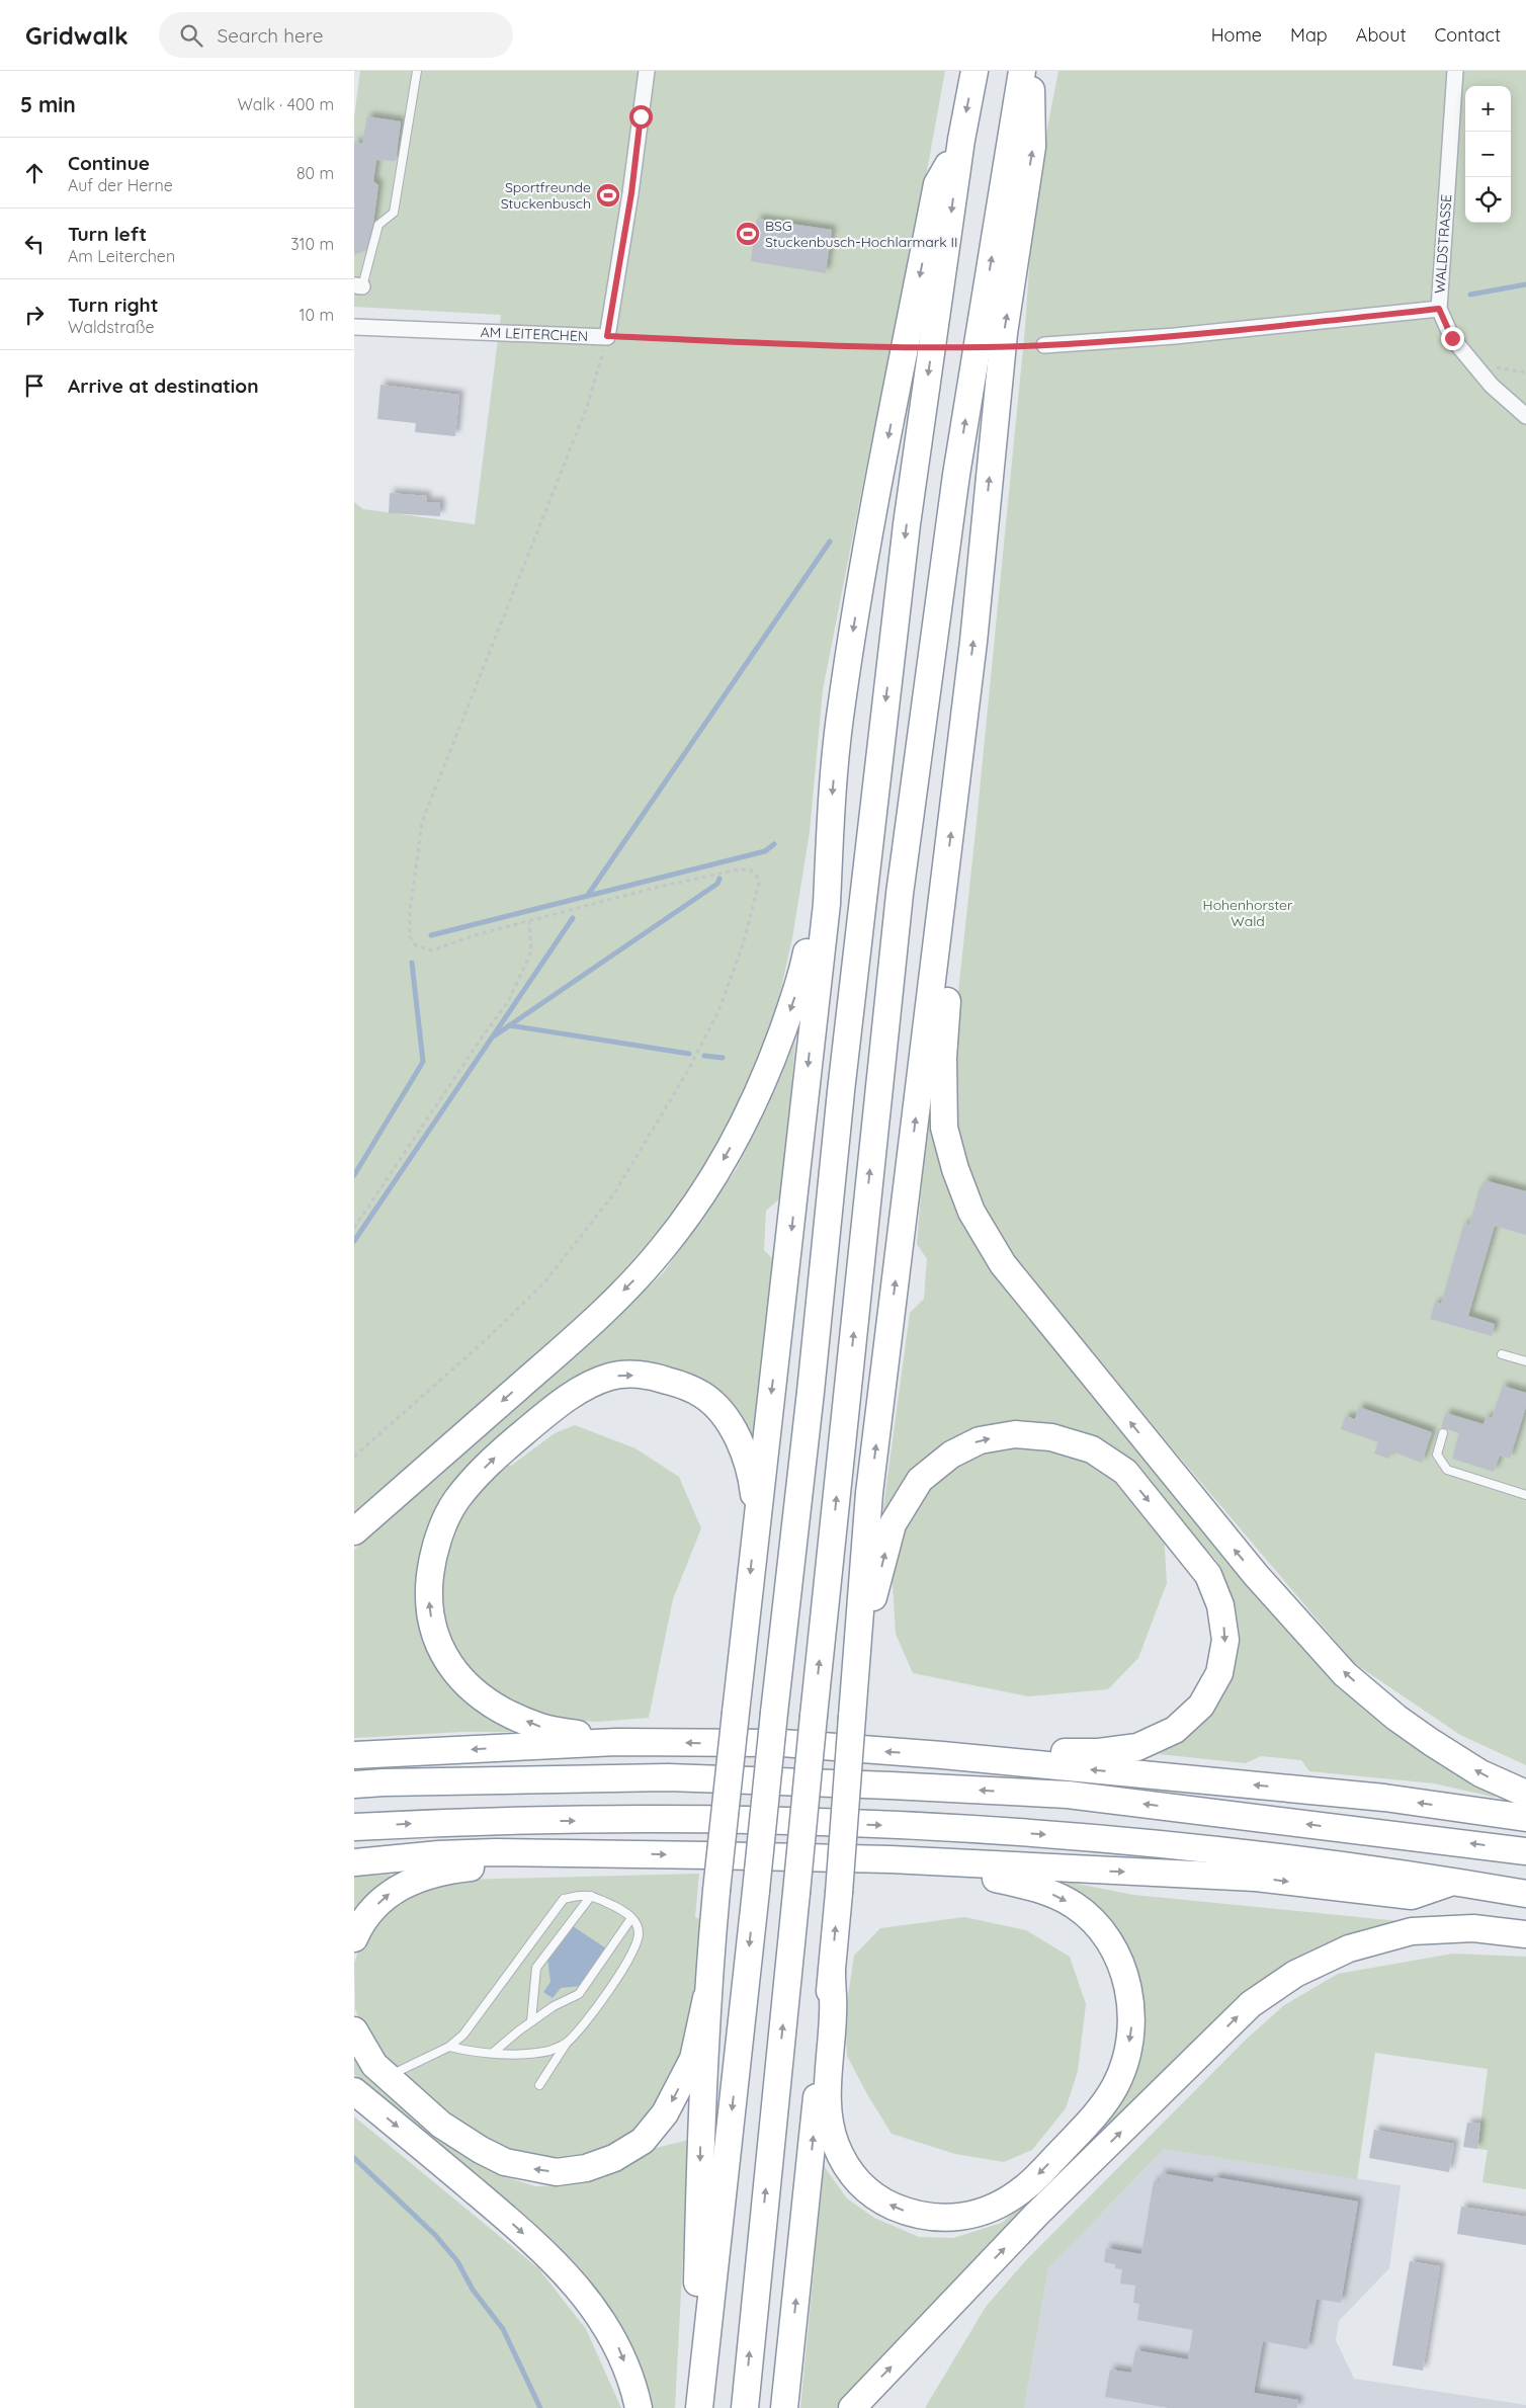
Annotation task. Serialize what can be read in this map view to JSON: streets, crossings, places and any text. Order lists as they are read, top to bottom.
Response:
{
  "streets": {
    "street": ["WALDSTRASSE", "AM LEITERCHEN"]
  },
  "parks": ["Hohenhorster Wald"],
  "places": {
    "sports": ["Sportfreunde Stuckenbusch", "BSG Stuckenbusch-Hochlarmark II"]
  },
  "page": {
    "header": "Gridwalk",
    "search": "Search here",
    "nav": [
      "Home",
      "Map",
      "About",
      "Contact"
    ],
    "heading": ["5 min", "Walk · 400 m"],
    "map_buttons": ["+", "−"],
    "list": [
      ["Continue", "Auf der Herne", "80 m"],
      ["Turn left", "Am Leiterchen", "310 m"],
      ["Turn right", "Waldstraße", "10 m"],
      "Arrive at destination"
    ]
  }
}
